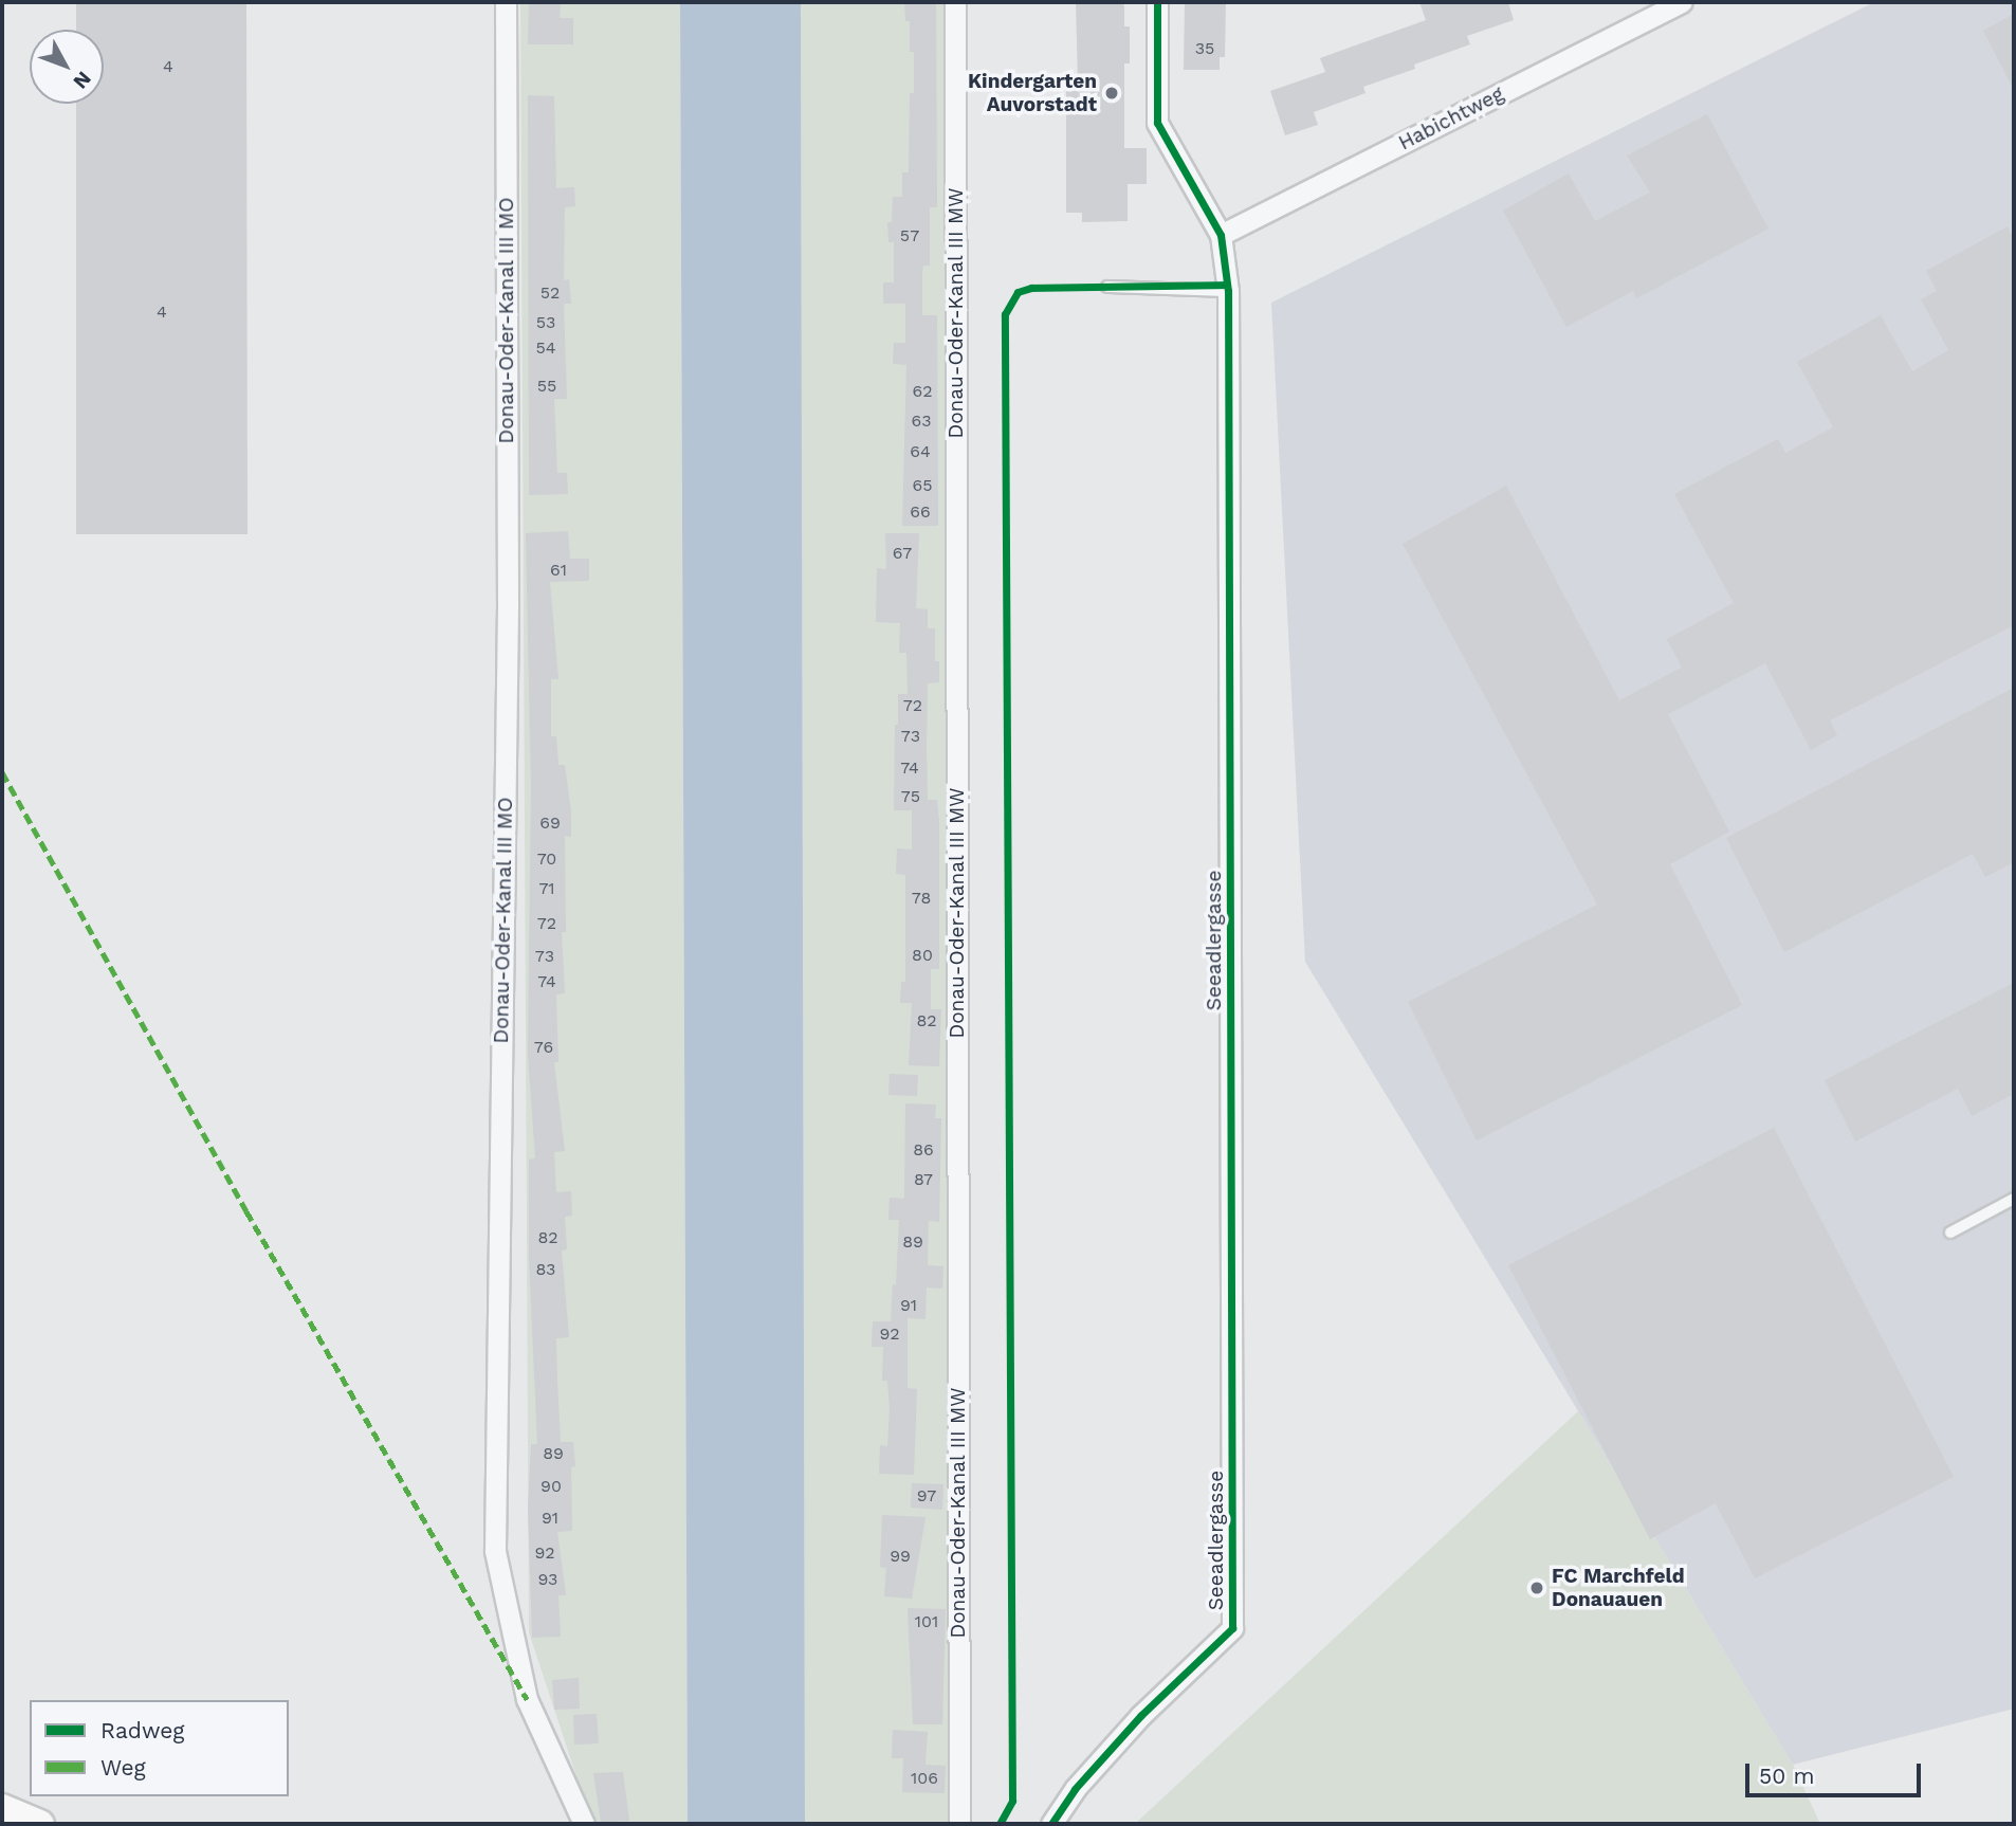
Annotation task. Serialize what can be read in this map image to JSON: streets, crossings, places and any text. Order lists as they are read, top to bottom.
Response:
{
  "streets": {
    "street": [
      "Habichtweg",
      "Donau-Oder-Kanal III MW",
      "Donau-Oder-Kanal III MO",
      "Seeadlergasse"
    ]
  },
  "crossings": [
    ["Habichtweg", "Seeadlergasse"]
  ],
  "places": ["Kindergarten Auvorstadt", "FC Marchfeld Donauauen"],
  "house_numbers": [
    "35",
    "4",
    "57",
    "52",
    "4",
    "53",
    "54",
    "55",
    "62",
    "63",
    "64",
    "65",
    "66",
    "67",
    "61",
    "72",
    "73",
    "74",
    "75",
    "69",
    "70",
    "71",
    "78",
    "72",
    "80",
    "73",
    "74",
    "82",
    "76",
    "86",
    "87",
    "82",
    "89",
    "83",
    "91",
    "92",
    "89",
    "90",
    "97",
    "91",
    "92",
    "99",
    "93",
    "101",
    "106"
  ],
  "legend": ["Radweg", "Weg"],
  "scale_bar": "50 m",
  "north": "bottom right"
}
